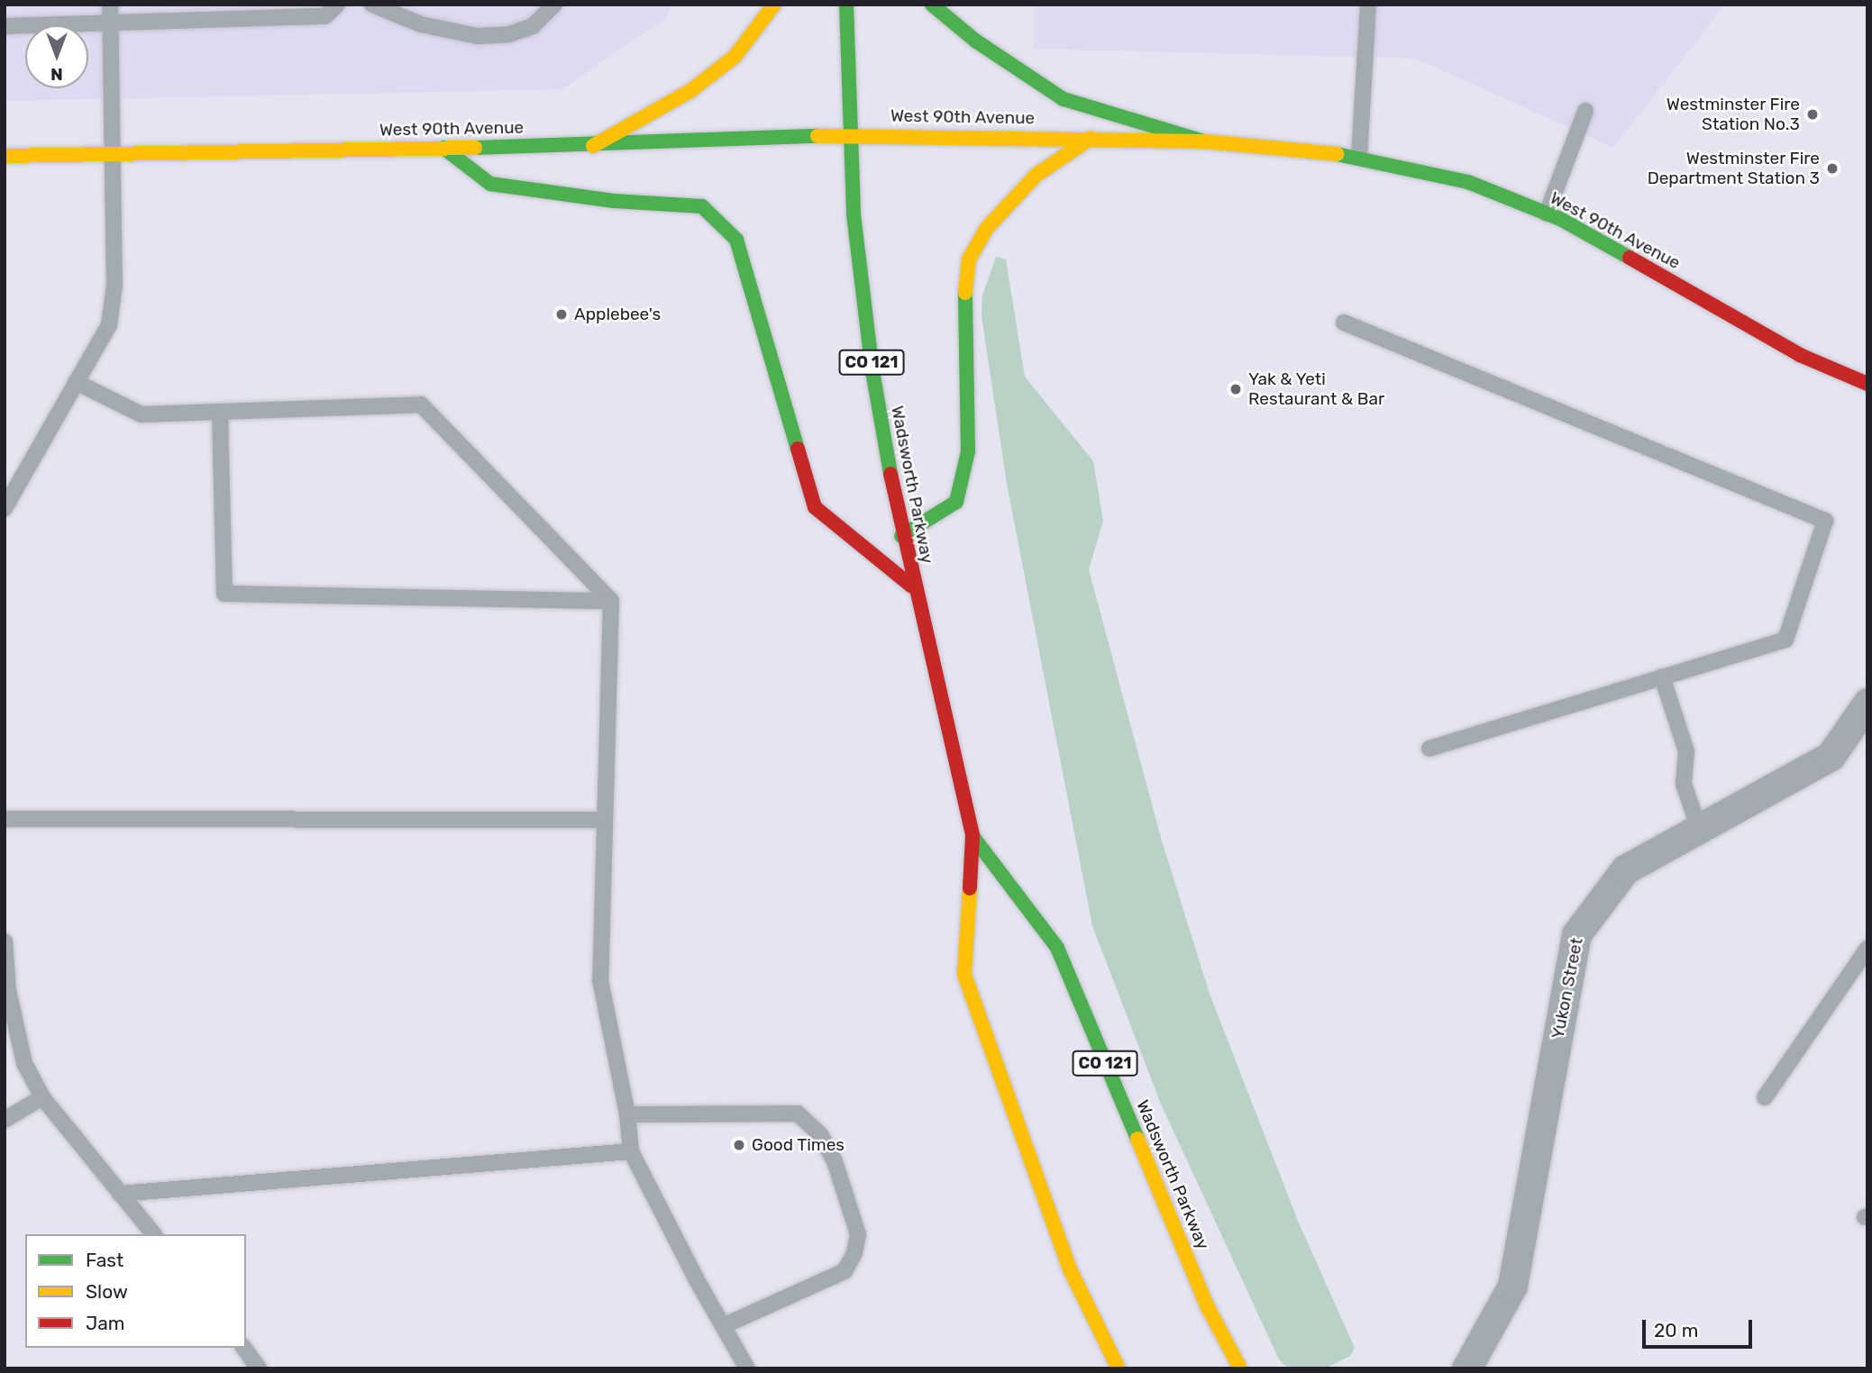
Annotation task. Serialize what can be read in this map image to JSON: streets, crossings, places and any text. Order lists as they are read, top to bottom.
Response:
{
  "streets": {
    "main road": ["West 90th Avenue", "CO 121", "Wadsworth Parkway"],
    "street": ["Yukon Street"]
  },
  "crossings": [
    ["West 90th Avenue", "CO 121"],
    ["West 90th Avenue", "Wadsworth Parkway"],
    ["CO 121", "Wadsworth Parkway"]
  ],
  "places": [
    "Westminster Fire Station No.3",
    "Westminster Fire Department Station 3",
    "Applebee's",
    "Yak & Yeti Restaurant & Bar",
    "Good Times"
  ],
  "legend": ["Fast", "Slow", "Jam"],
  "scale_bar": "20 m",
  "north": "bottom"
}
